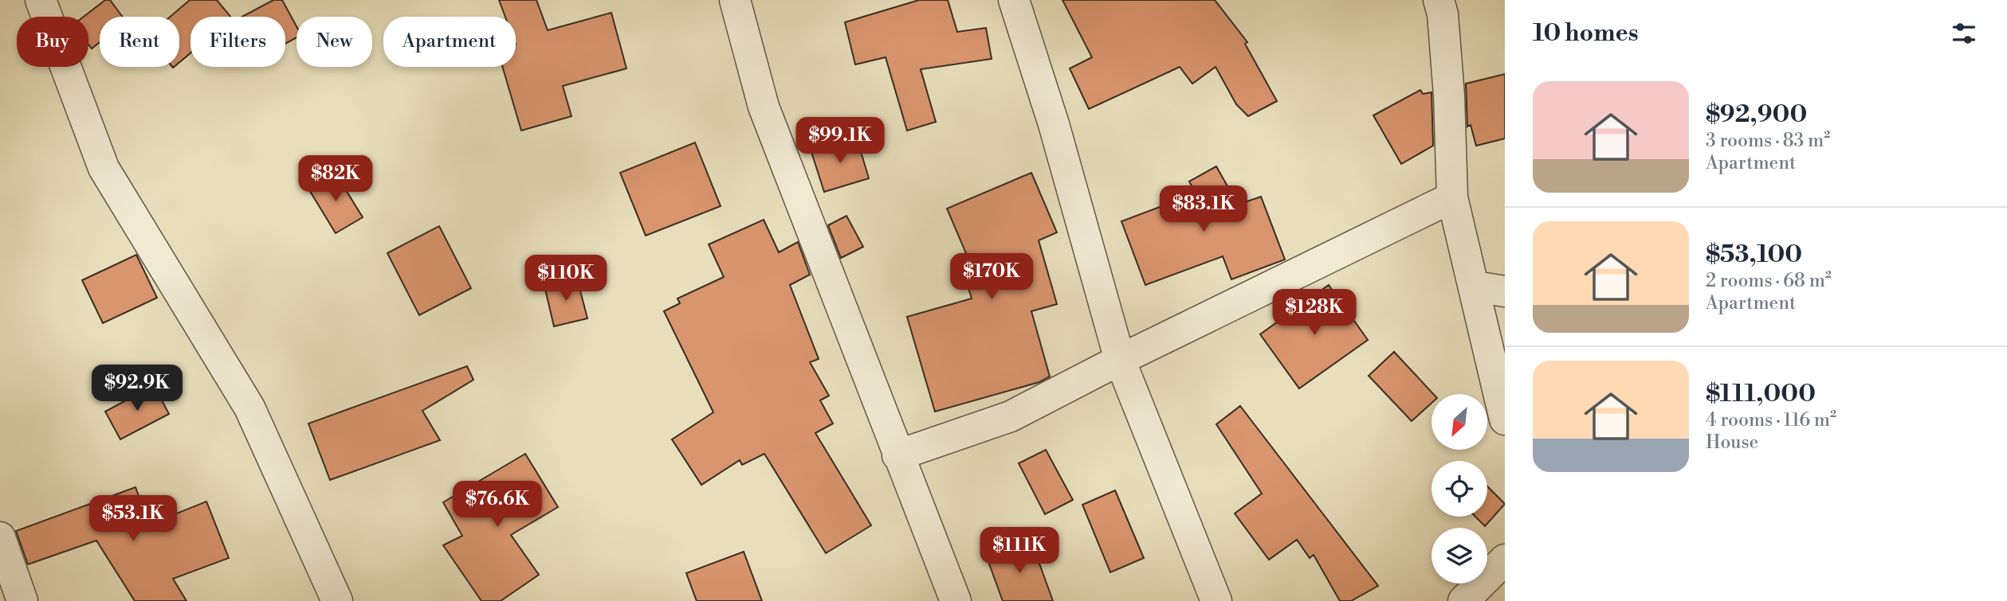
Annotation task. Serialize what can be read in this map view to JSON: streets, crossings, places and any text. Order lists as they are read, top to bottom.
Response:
{
  "north": "bottom left",
  "page": {
    "heading": "10 homes",
    "chip": [
      "Buy",
      "Rent",
      "Filters",
      "New",
      "Apartment"
    ],
    "list": [
      {
        "name": "$92,900",
        "note": "3 rooms · 83 m² · Apartment"
      },
      {
        "name": "$53,100",
        "note": "2 rooms · 68 m² · Apartment"
      },
      {
        "name": "$111,000",
        "note": "4 rooms · 116 m² · House"
      }
    ],
    "price": [
      "$99.1K",
      "$82K",
      "$83.1K",
      "$170K",
      "$110K",
      "$128K",
      "$92.9K",
      "$76.6K",
      "$53.1K",
      "$111K"
    ]
  }
}
